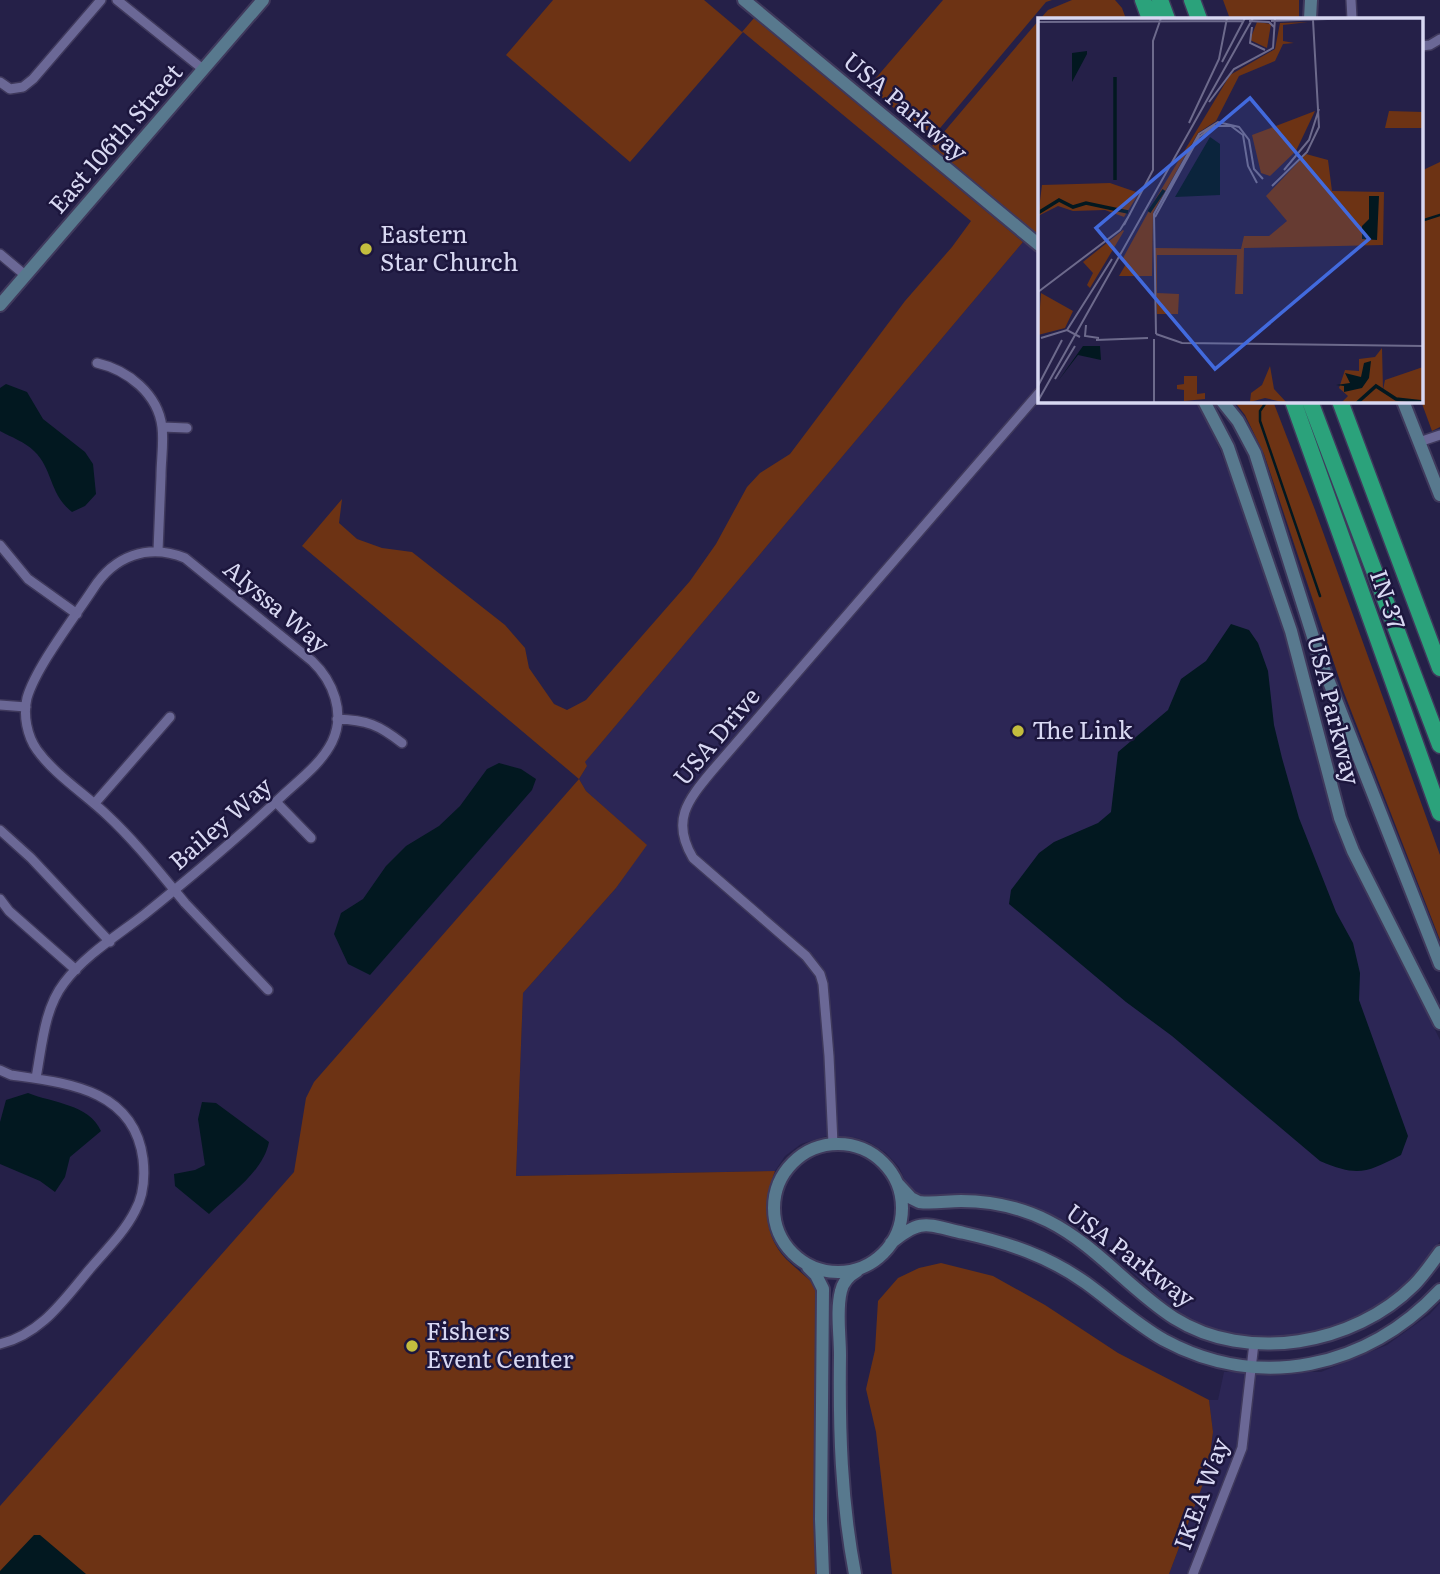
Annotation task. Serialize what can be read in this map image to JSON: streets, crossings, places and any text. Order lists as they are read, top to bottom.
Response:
{
  "streets": {
    "highway": ["IN-37"],
    "street": [
      "USA Parkway",
      "East 106th Street",
      "Alyssa Way",
      "USA Drive",
      "Bailey Way",
      "IKEA Way"
    ]
  },
  "crossings": [
    ["USA Parkway", "USA Drive"],
    ["USA Parkway", "IKEA Way"],
    ["Alyssa Way", "Bailey Way"]
  ],
  "places": ["Eastern Star Church", "The Link", "Fishers Event Center"]
}
